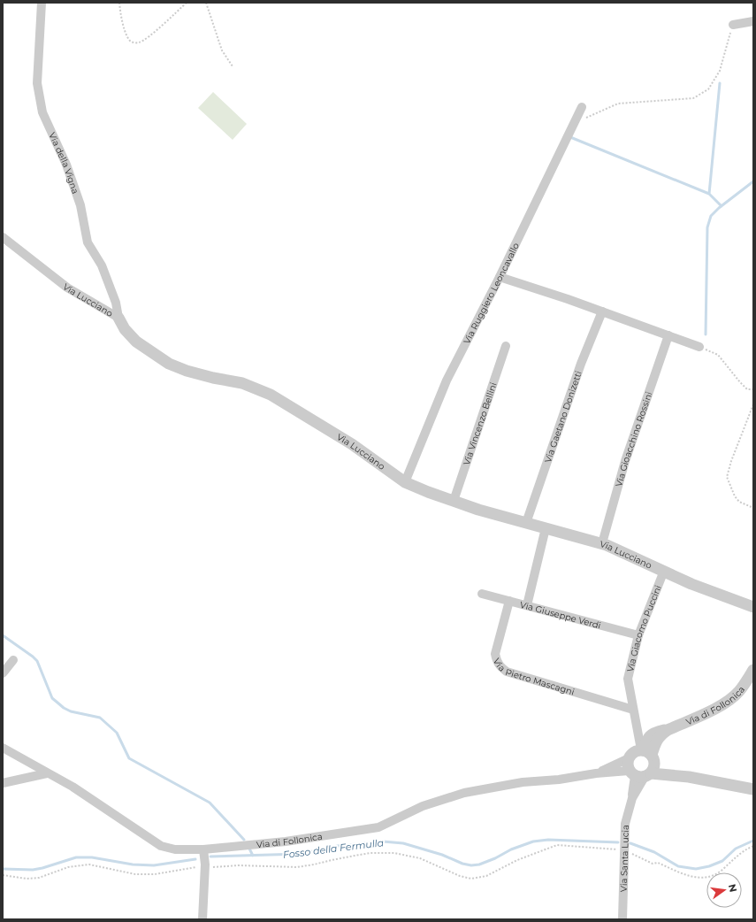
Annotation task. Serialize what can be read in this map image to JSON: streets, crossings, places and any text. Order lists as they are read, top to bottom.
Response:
{
  "streets": {
    "street": [
      "Via della Vigna",
      "Via Ruggiero Leoncavallo",
      "Via Lucciano",
      "Via Gaetano Donizetti",
      "Via Vincenzo Bellini",
      "Via Gioacchino Rossini",
      "Via Giuseppe Verdi",
      "Via Giacomo Puccini",
      "Via Pietro Mascagni",
      "Via di Follonica",
      "Via Santa Lucia"
    ]
  },
  "crossings": [
    ["Via della Vigna", "Via Lucciano"],
    ["Via Ruggiero Leoncavallo", "Via Lucciano"],
    ["Via Lucciano", "Via Gaetano Donizetti"],
    ["Via Lucciano", "Via Vincenzo Bellini"],
    ["Via Lucciano", "Via Gioacchino Rossini"],
    ["Via Lucciano", "Via Giacomo Puccini"],
    ["Via Giuseppe Verdi", "Via Giacomo Puccini"],
    ["Via Giuseppe Verdi", "Via Pietro Mascagni"],
    ["Via Giacomo Puccini", "Via Pietro Mascagni"],
    ["Via Giacomo Puccini", "Via di Follonica"],
    ["Via Giacomo Puccini", "Via Santa Lucia"],
    ["Via di Follonica", "Via Santa Lucia"]
  ],
  "water": ["Fosso della Fermulla"],
  "north": "right"
}
